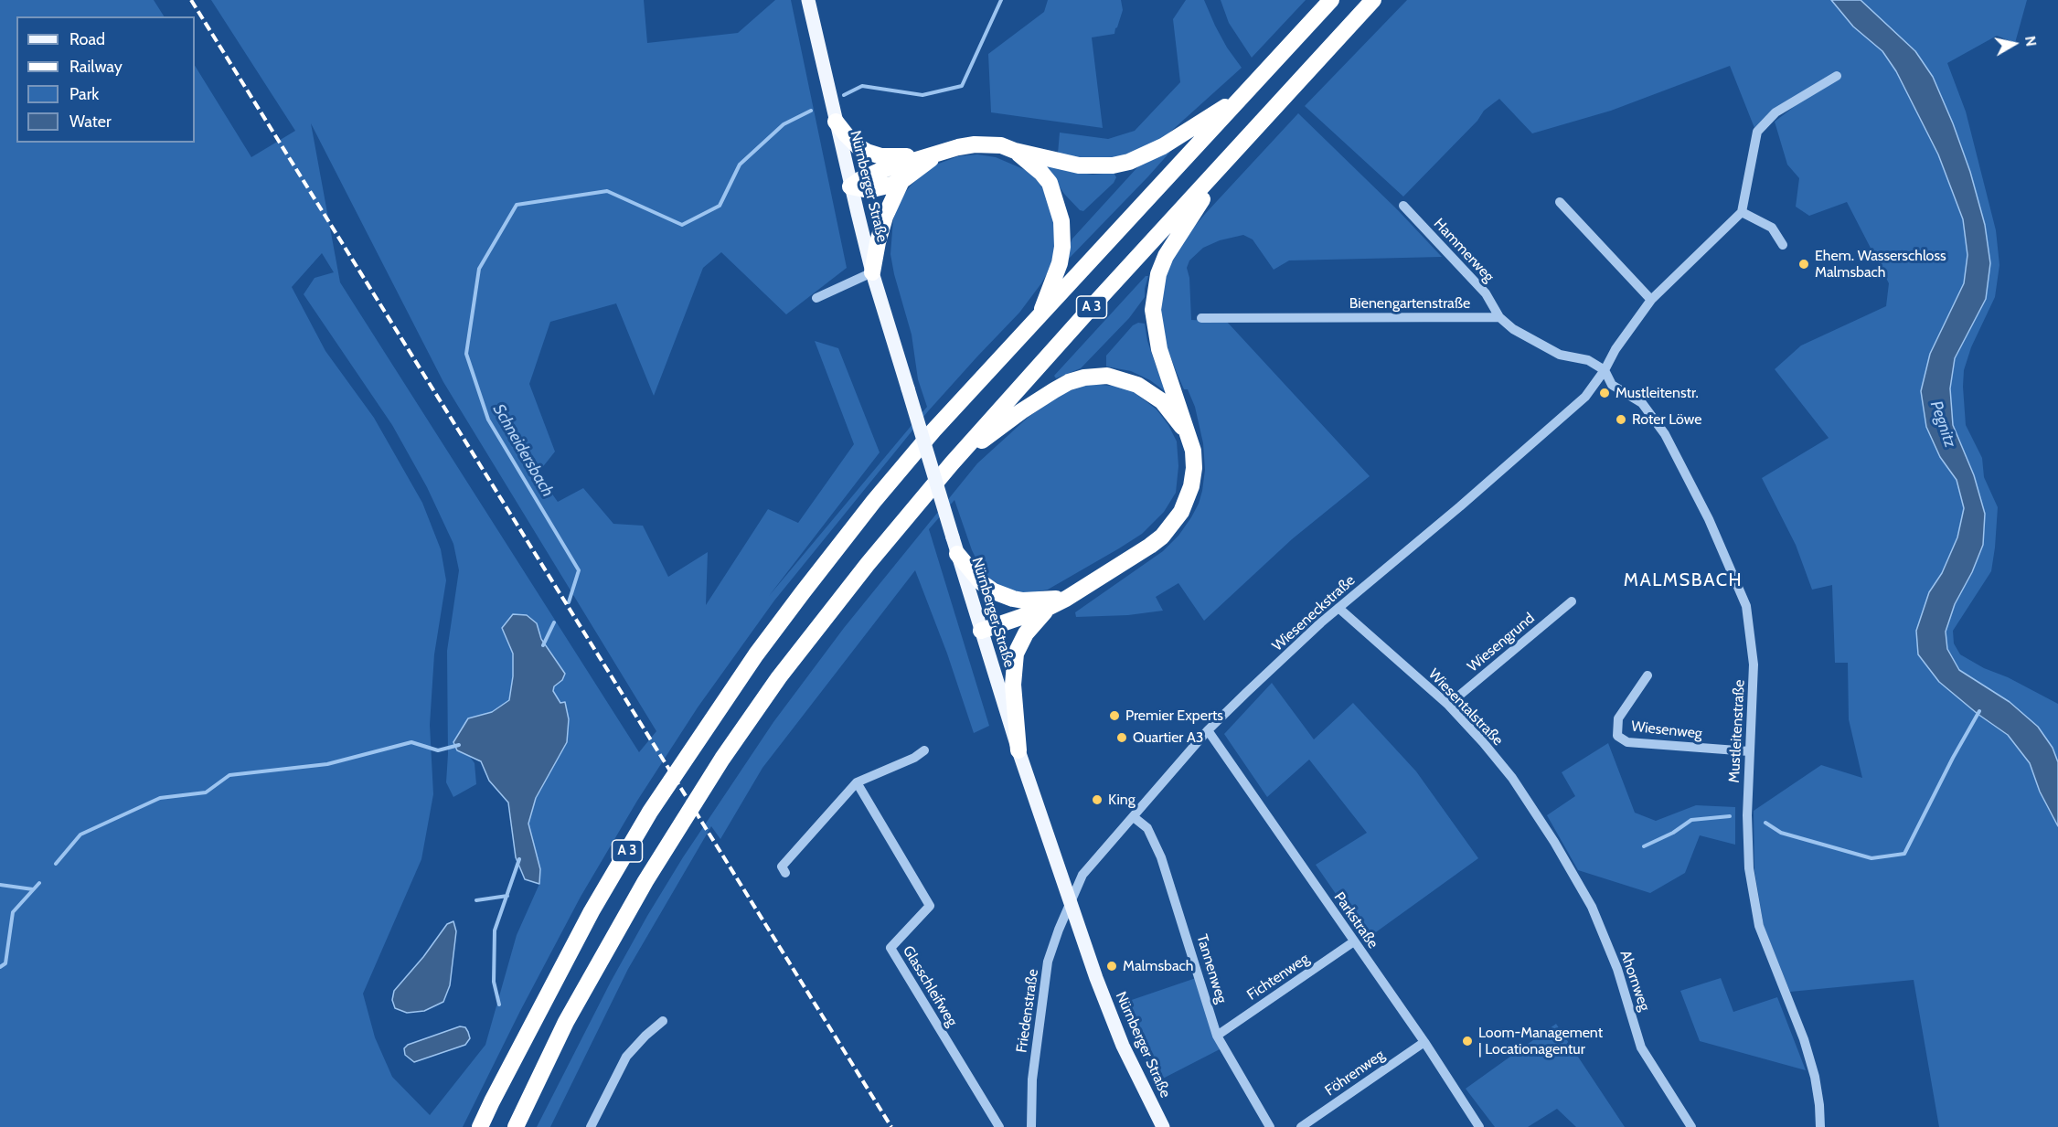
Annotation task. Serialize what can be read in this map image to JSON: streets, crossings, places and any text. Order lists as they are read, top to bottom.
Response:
{
  "streets": {
    "highway": ["A 3"],
    "main road": ["Nürnberger Straße"],
    "street": [
      "Hammerweg",
      "Bienengartenstraße",
      "Wieseneckstraße",
      "Wiesengrund",
      "Wiesentalstraße",
      "Wiesenweg",
      "Mustleitenstraße",
      "Parkstraße",
      "Tannenweg",
      "Fichtenweg",
      "Ahornweg",
      "Glasschleifweg",
      "Friedenstraße",
      "Föhrenweg"
    ]
  },
  "crossings": [
    ["Nürnberger Straße", "Wieseneckstraße"],
    ["Nürnberger Straße", "Friedenstraße"],
    ["Hammerweg", "Bienengartenstraße"],
    ["Wieseneckstraße", "Wiesentalstraße"],
    ["Wieseneckstraße", "Mustleitenstraße"],
    ["Wieseneckstraße", "Parkstraße"],
    ["Wieseneckstraße", "Tannenweg"],
    ["Wieseneckstraße", "Friedenstraße"],
    ["Wiesengrund", "Wiesentalstraße"],
    ["Wiesentalstraße", "Ahornweg"],
    ["Wiesenweg", "Mustleitenstraße"],
    ["Parkstraße", "Fichtenweg"],
    ["Parkstraße", "Föhrenweg"],
    ["Tannenweg", "Fichtenweg"]
  ],
  "districts": ["MALMSBACH"],
  "water": ["Pegnitz", "Schneidersbach"],
  "places": [
    "Ehem. Wasserschloss Malmsbach",
    "Mustleitenstr.",
    "Roter Löwe",
    "Premier Experts",
    "Quartier A3",
    "King",
    "Malmsbach",
    "Loom-Management | Locationagentur"
  ],
  "legend": [
    "Road",
    "Railway",
    "Park",
    "Water"
  ],
  "north": "right"
}
